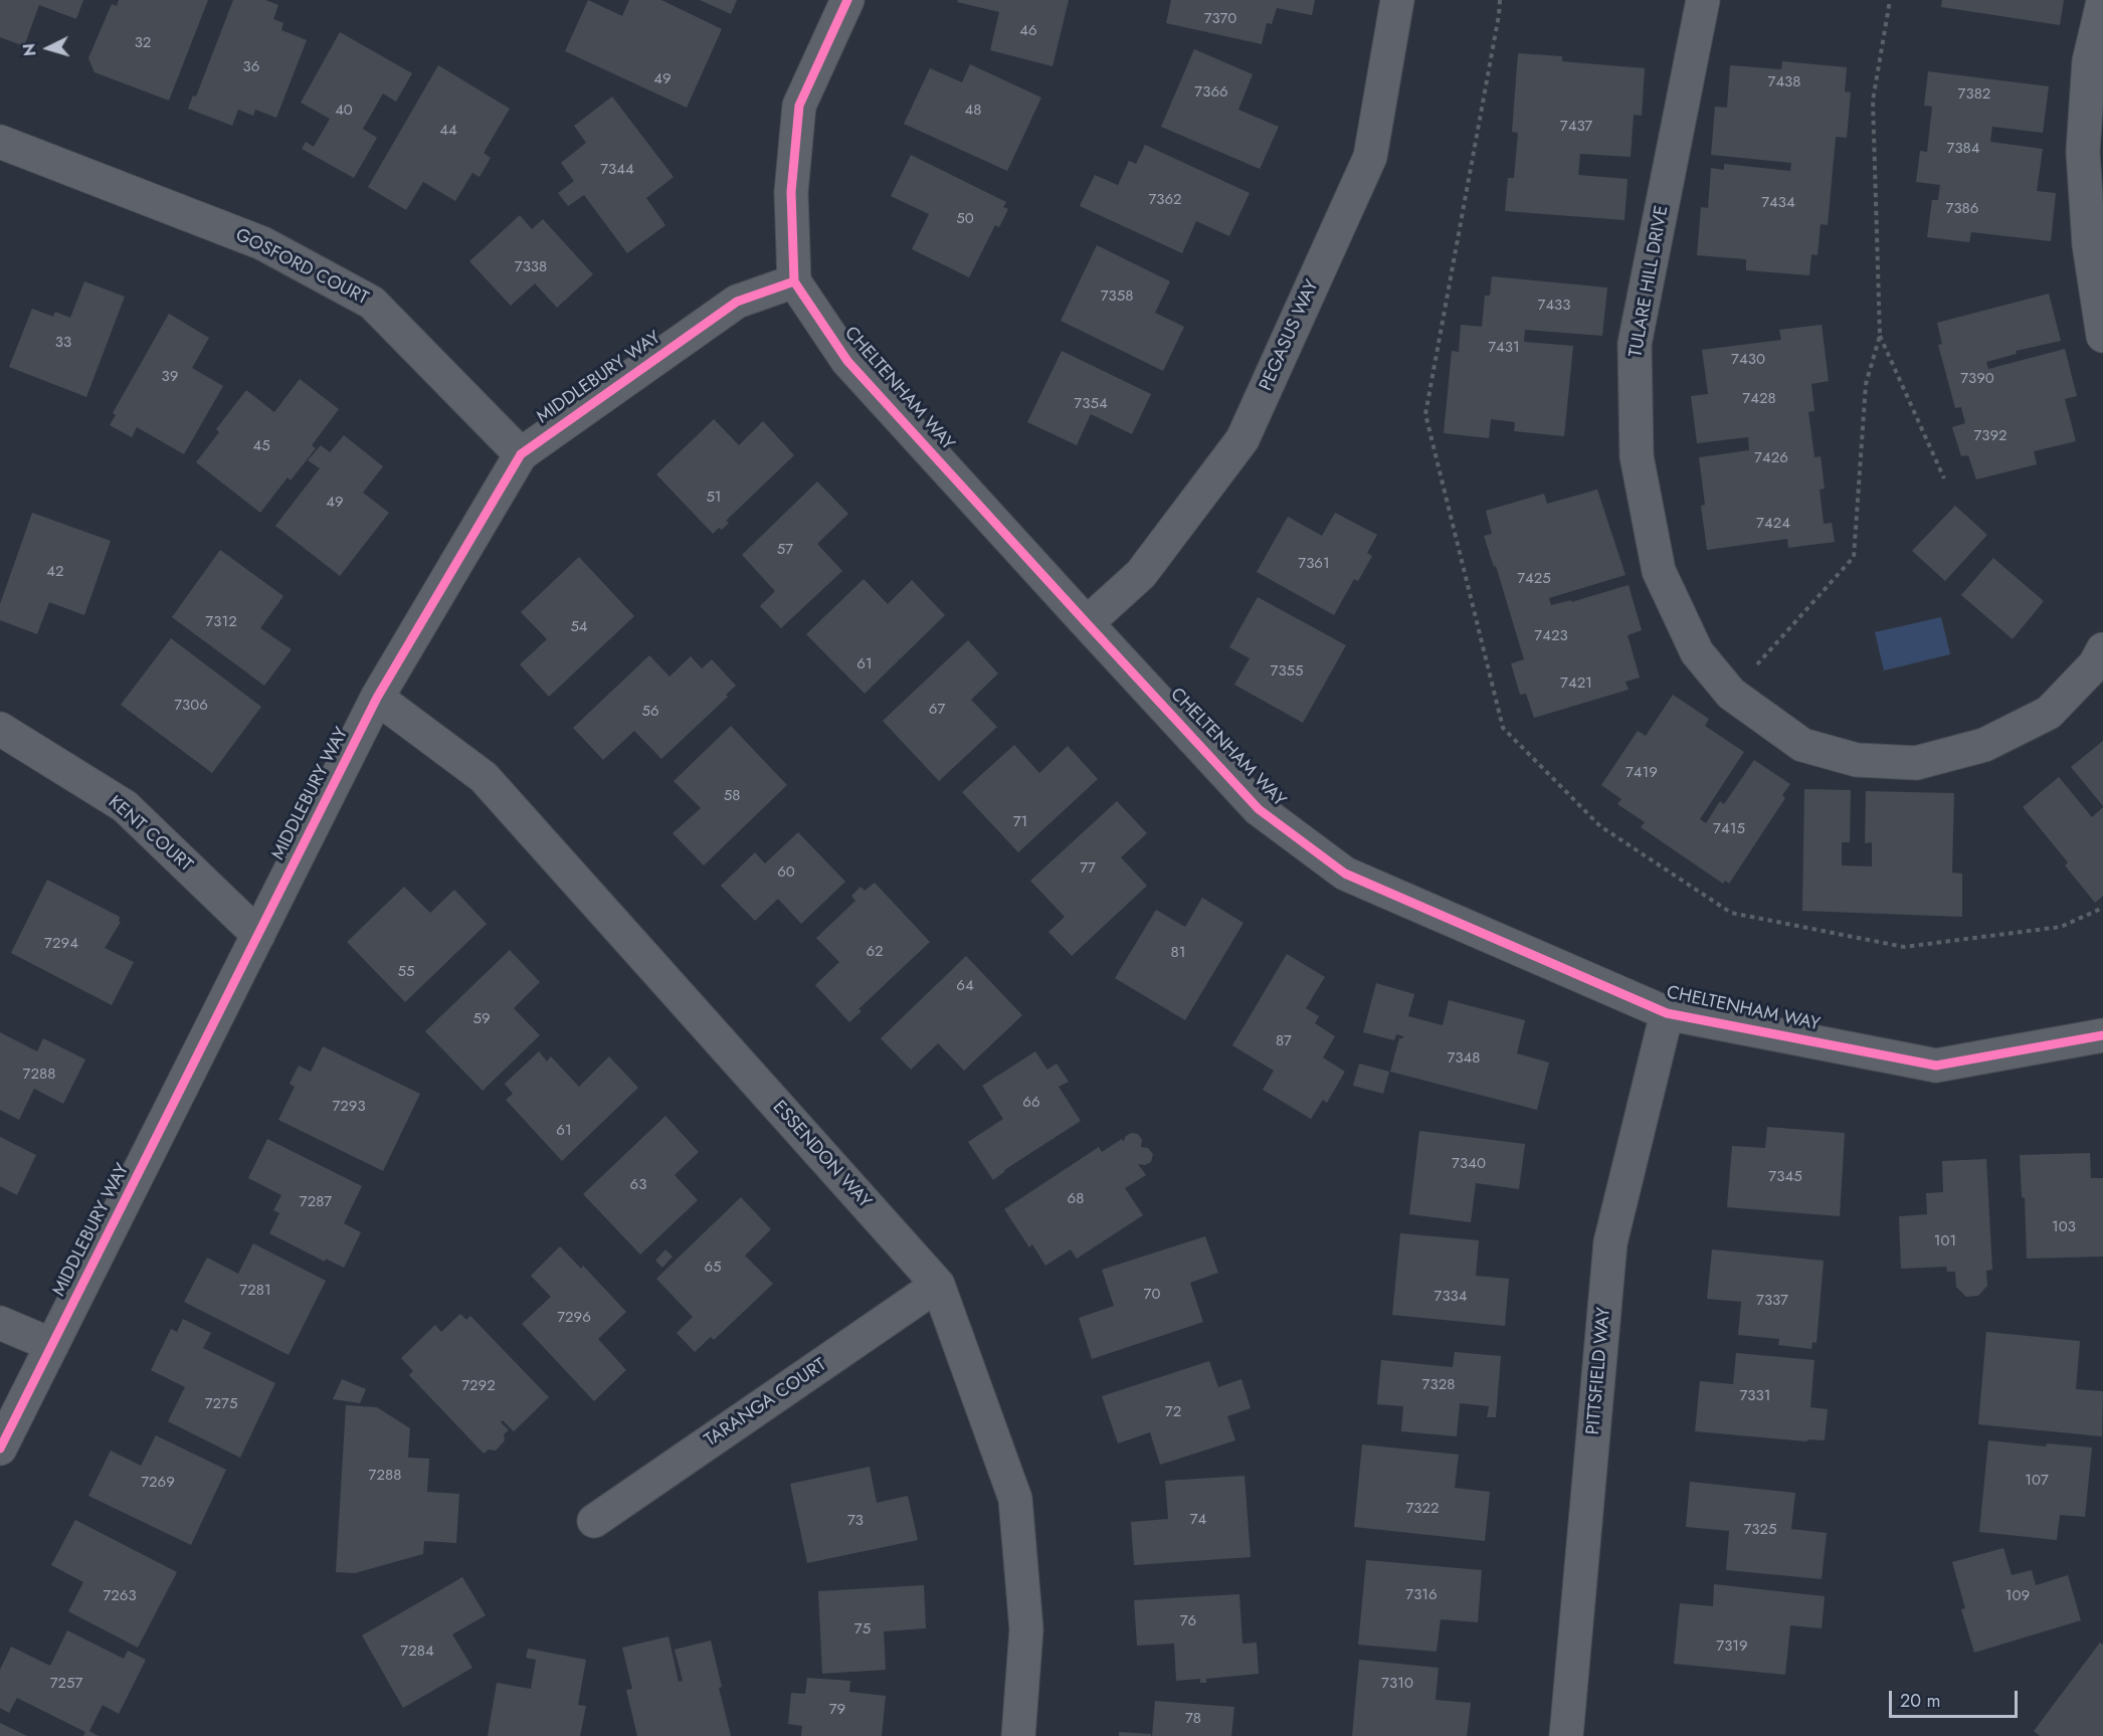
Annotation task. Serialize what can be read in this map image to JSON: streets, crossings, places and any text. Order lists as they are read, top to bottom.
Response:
{
  "streets": {
    "street": [
      "GOSFORD COURT",
      "TULARE HILL DRIVE",
      "PEGASUS WAY",
      "MIDDLEBURY WAY",
      "CHELTENHAM WAY",
      "KENT COURT",
      "ESSENDON WAY",
      "PITTSFIELD WAY",
      "TARANGA COURT"
    ]
  },
  "crossings": [
    ["GOSFORD COURT", "MIDDLEBURY WAY"],
    ["PEGASUS WAY", "CHELTENHAM WAY"],
    ["MIDDLEBURY WAY", "CHELTENHAM WAY"],
    ["MIDDLEBURY WAY", "KENT COURT"],
    ["MIDDLEBURY WAY", "ESSENDON WAY"],
    ["CHELTENHAM WAY", "PITTSFIELD WAY"],
    ["ESSENDON WAY", "TARANGA COURT"]
  ],
  "house_numbers": [
    "7370",
    "46",
    "32",
    "36",
    "49",
    "7438",
    "7366",
    "7382",
    "40",
    "48",
    "7437",
    "44",
    "7384",
    "7344",
    "7362",
    "7434",
    "7386",
    "50",
    "7338",
    "7358",
    "7433",
    "33",
    "7431",
    "7430",
    "39",
    "7390",
    "7428",
    "7354",
    "7392",
    "45",
    "7426",
    "51",
    "49",
    "7424",
    "57",
    "7361",
    "42",
    "7425",
    "7312",
    "54",
    "7423",
    "61",
    "7355",
    "7421",
    "7306",
    "67",
    "56",
    "7419",
    "58",
    "71",
    "7415",
    "77",
    "60",
    "7294",
    "62",
    "81",
    "55",
    "64",
    "59",
    "87",
    "7348",
    "7288",
    "66",
    "7293",
    "61",
    "7340",
    "7345",
    "63",
    "68",
    "7287",
    "103",
    "101",
    "65",
    "7281",
    "70",
    "7334",
    "7337",
    "7296",
    "7328",
    "7292",
    "7331",
    "7275",
    "72",
    "7288",
    "107",
    "7269",
    "7322",
    "74",
    "73",
    "7325",
    "7316",
    "7263",
    "109",
    "76",
    "75",
    "7319",
    "7284",
    "7257",
    "7310",
    "79",
    "78"
  ],
  "scale_bar": "20 m",
  "north": "left"
}
